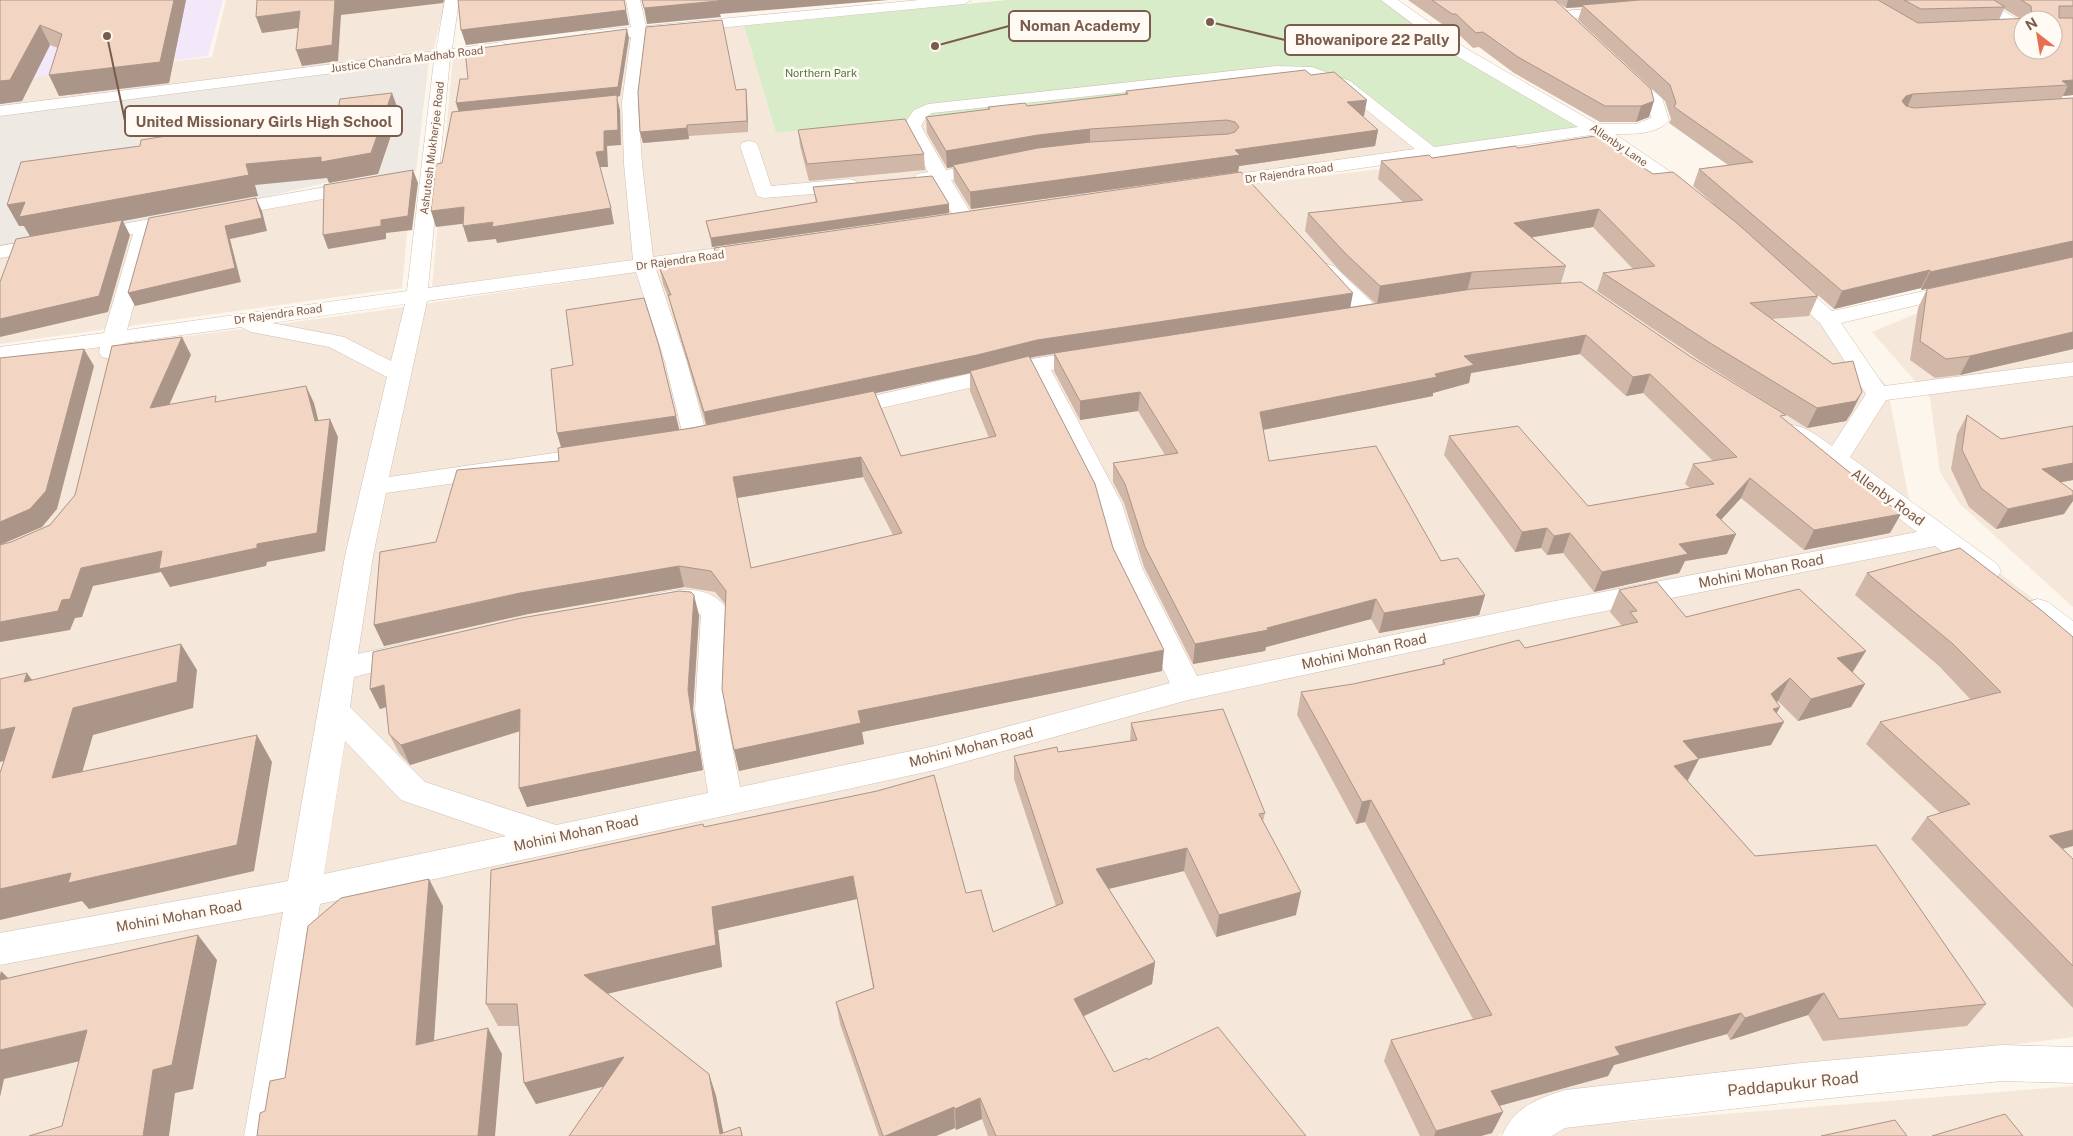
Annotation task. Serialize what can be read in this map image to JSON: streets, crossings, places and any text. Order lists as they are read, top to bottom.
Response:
{
  "streets": {
    "street": [
      "Justice Chandra Madhab Road",
      "Allenby Lane",
      "Ashutosh Mukherjee Road",
      "Dr Rajendra Road",
      "Allenby Road",
      "Mohini Mohan Road",
      "Paddapukur Road"
    ]
  },
  "crossings": [
    ["Justice Chandra Madhab Road", "Ashutosh Mukherjee Road"],
    ["Allenby Lane", "Dr Rajendra Road"],
    ["Ashutosh Mukherjee Road", "Dr Rajendra Road"],
    ["Ashutosh Mukherjee Road", "Mohini Mohan Road"],
    ["Allenby Road", "Mohini Mohan Road"]
  ],
  "parks": ["Northern Park"],
  "places": ["Bhowanipore 22 Pally", "United Missionary Girls High School", "Noman Academy"],
  "north": "top left"
}
